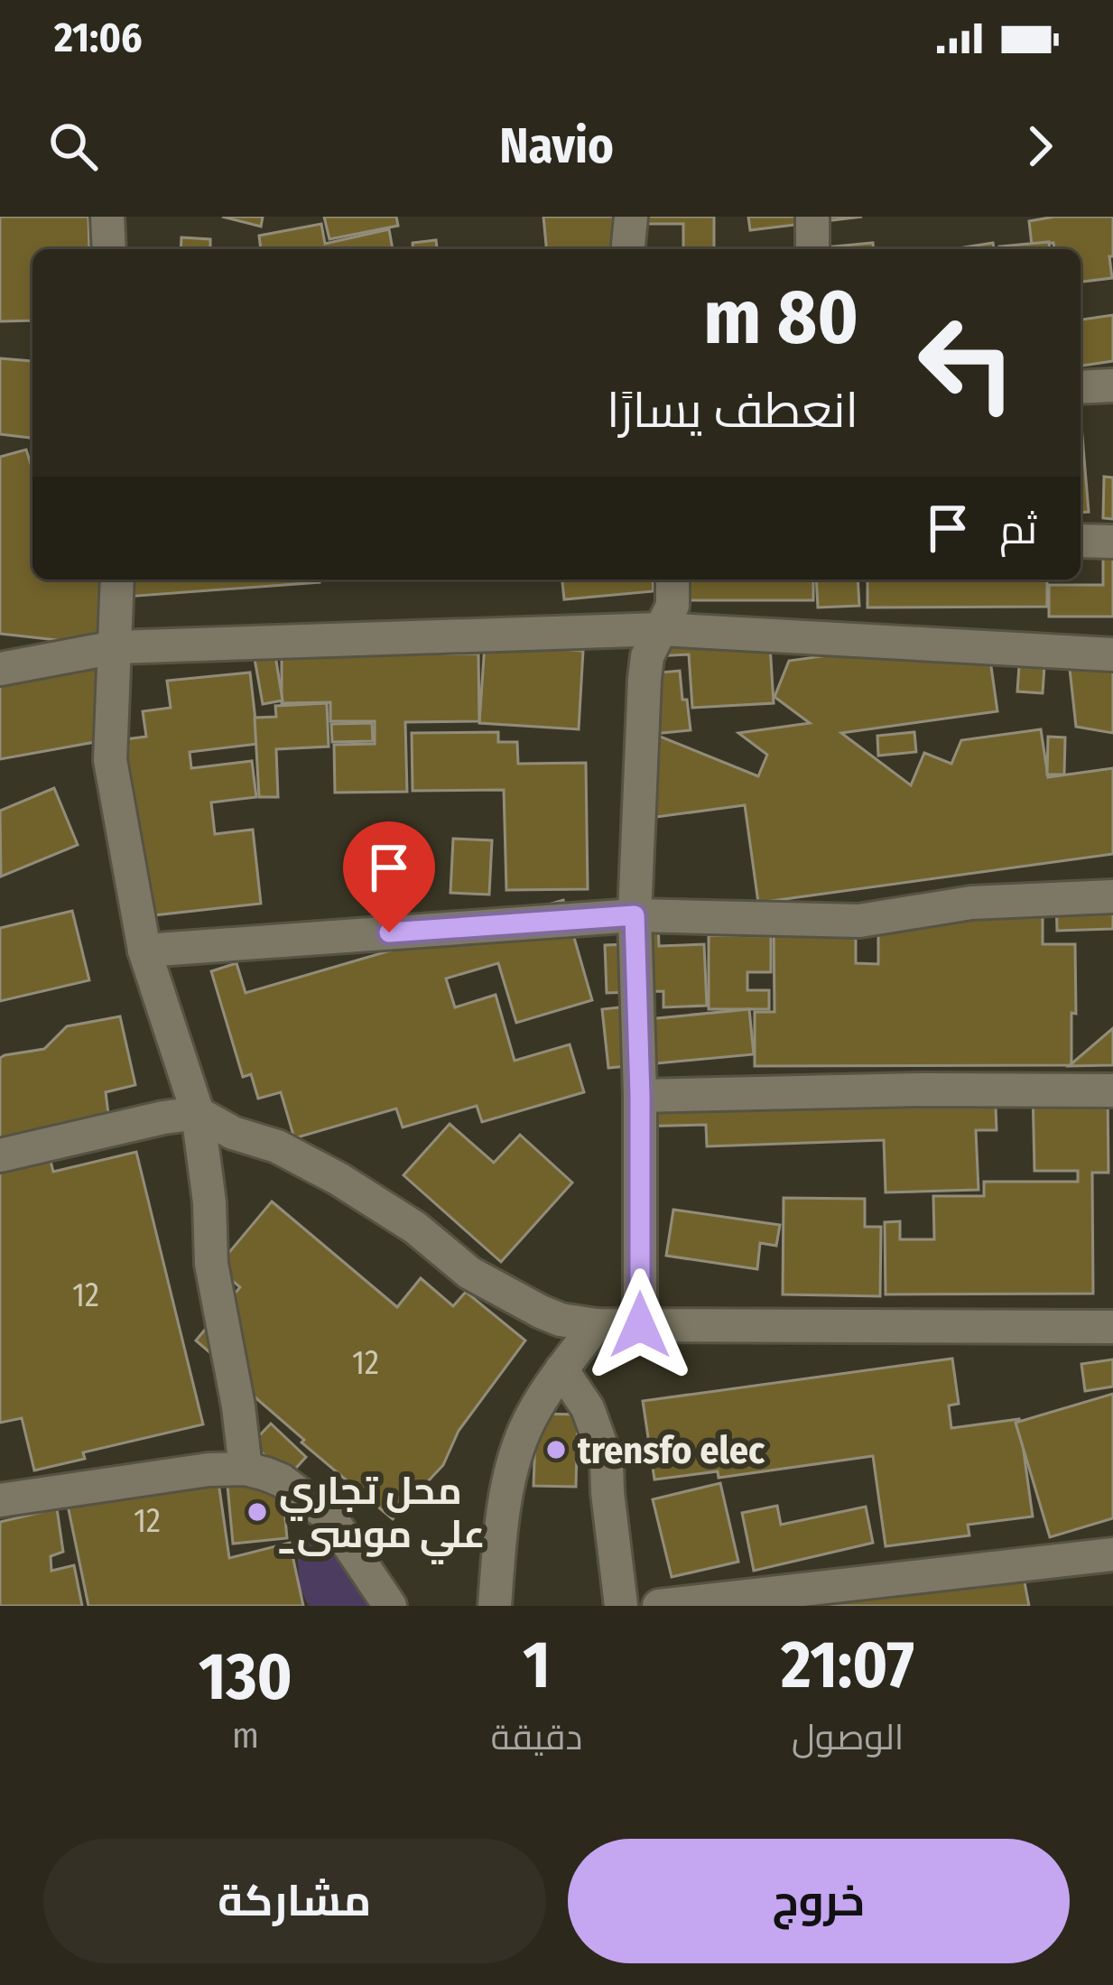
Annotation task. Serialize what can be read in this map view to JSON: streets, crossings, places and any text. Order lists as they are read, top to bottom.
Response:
{
  "places": ["trensfo elec", "محل تجاري _علي موسى"],
  "house_numbers": ["12", "12", "12"],
  "page": {
    "status": "21:06",
    "header": "Navio",
    "turn": ["80 m", "انعطف يسارًا"],
    "then": "ثم",
    "eta": [
      "21:07",
      "الوصول",
      "1",
      "دقيقة",
      "130",
      "m"
    ],
    "buttons": ["خروج", "مشاركة"]
  }
}
